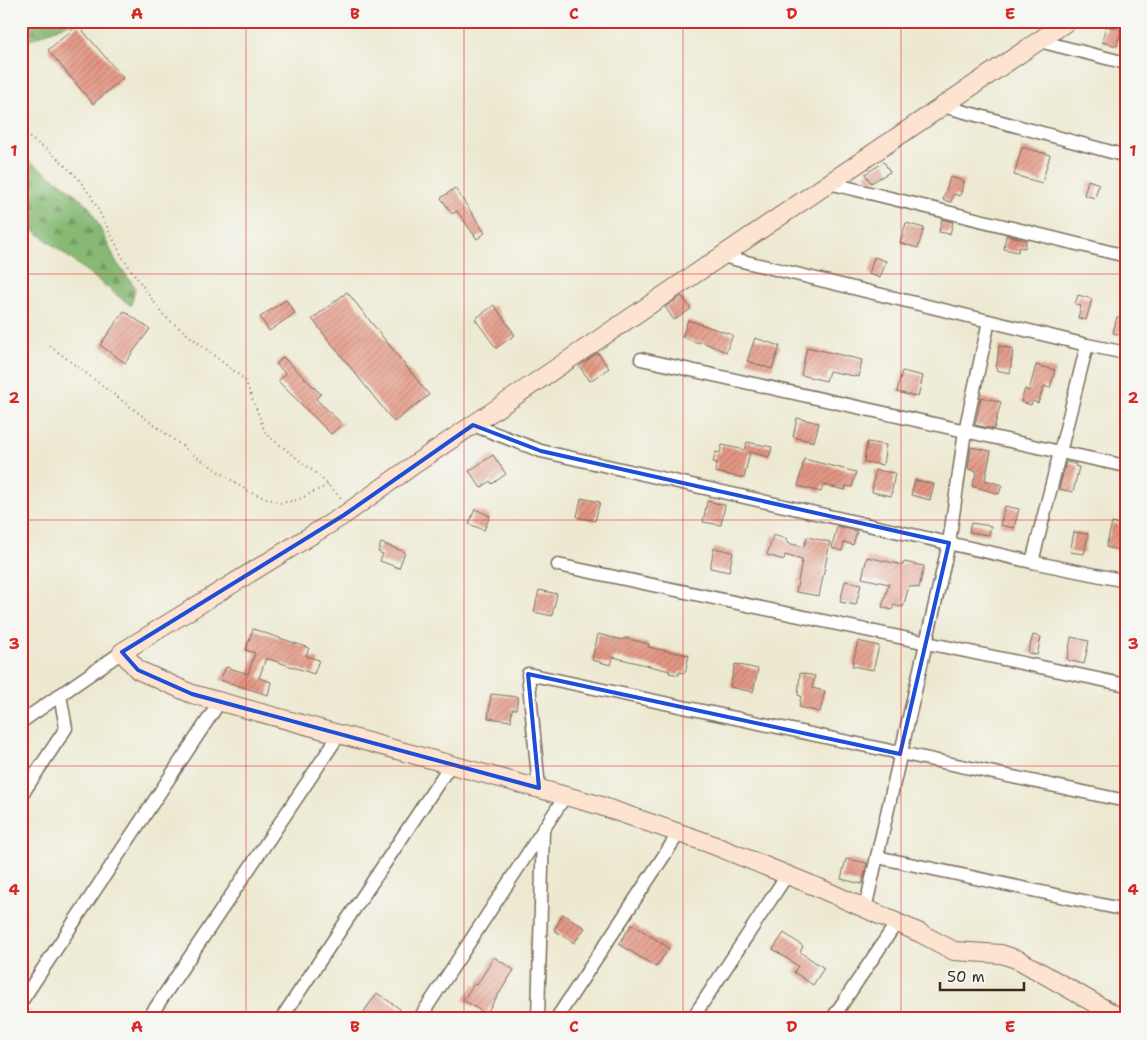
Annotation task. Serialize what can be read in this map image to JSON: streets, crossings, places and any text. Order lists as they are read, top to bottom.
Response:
{
  "scale_bar": "50 m",
  "grid": {
    "columns": [
      "A",
      "B",
      "C",
      "D",
      "E"
    ],
    "rows": [
      "1",
      "2",
      "3",
      "4"
    ]
  }
}
